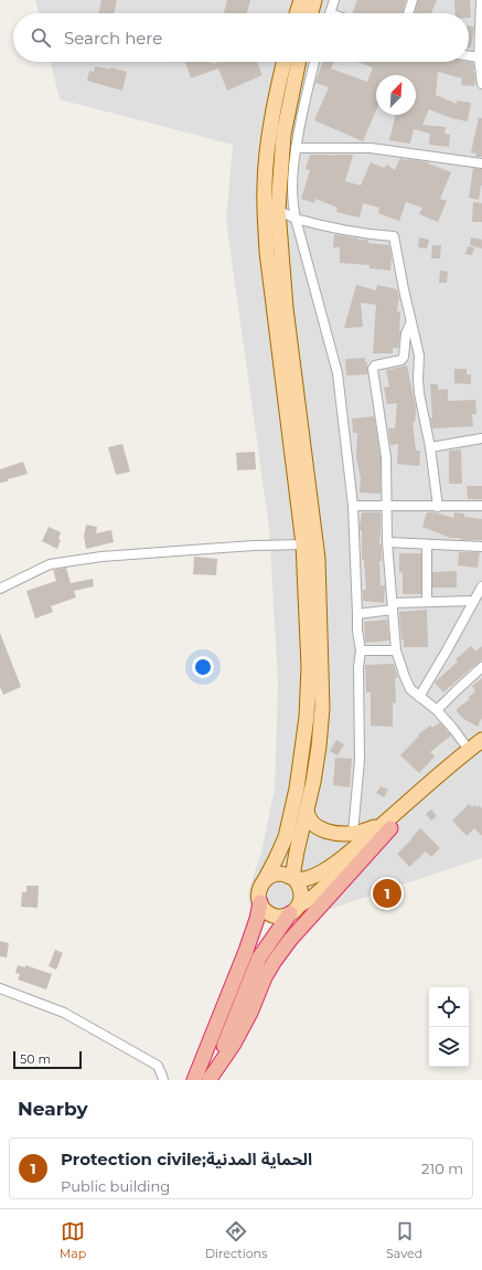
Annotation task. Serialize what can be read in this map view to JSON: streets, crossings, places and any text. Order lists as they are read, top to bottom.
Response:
{
  "scale_bar": "50 m",
  "north": "top right",
  "page": {
    "search": "Search here",
    "pins": "1",
    "scale": "50 m",
    "heading": "Nearby",
    "list": [
      {
        "mark": "1",
        "name": "Protection civile;الحماية المدنية",
        "note": "Public building",
        "value": "210 m"
      }
    ],
    "nav": ["Map", "Directions", "Saved"]
  }
}
